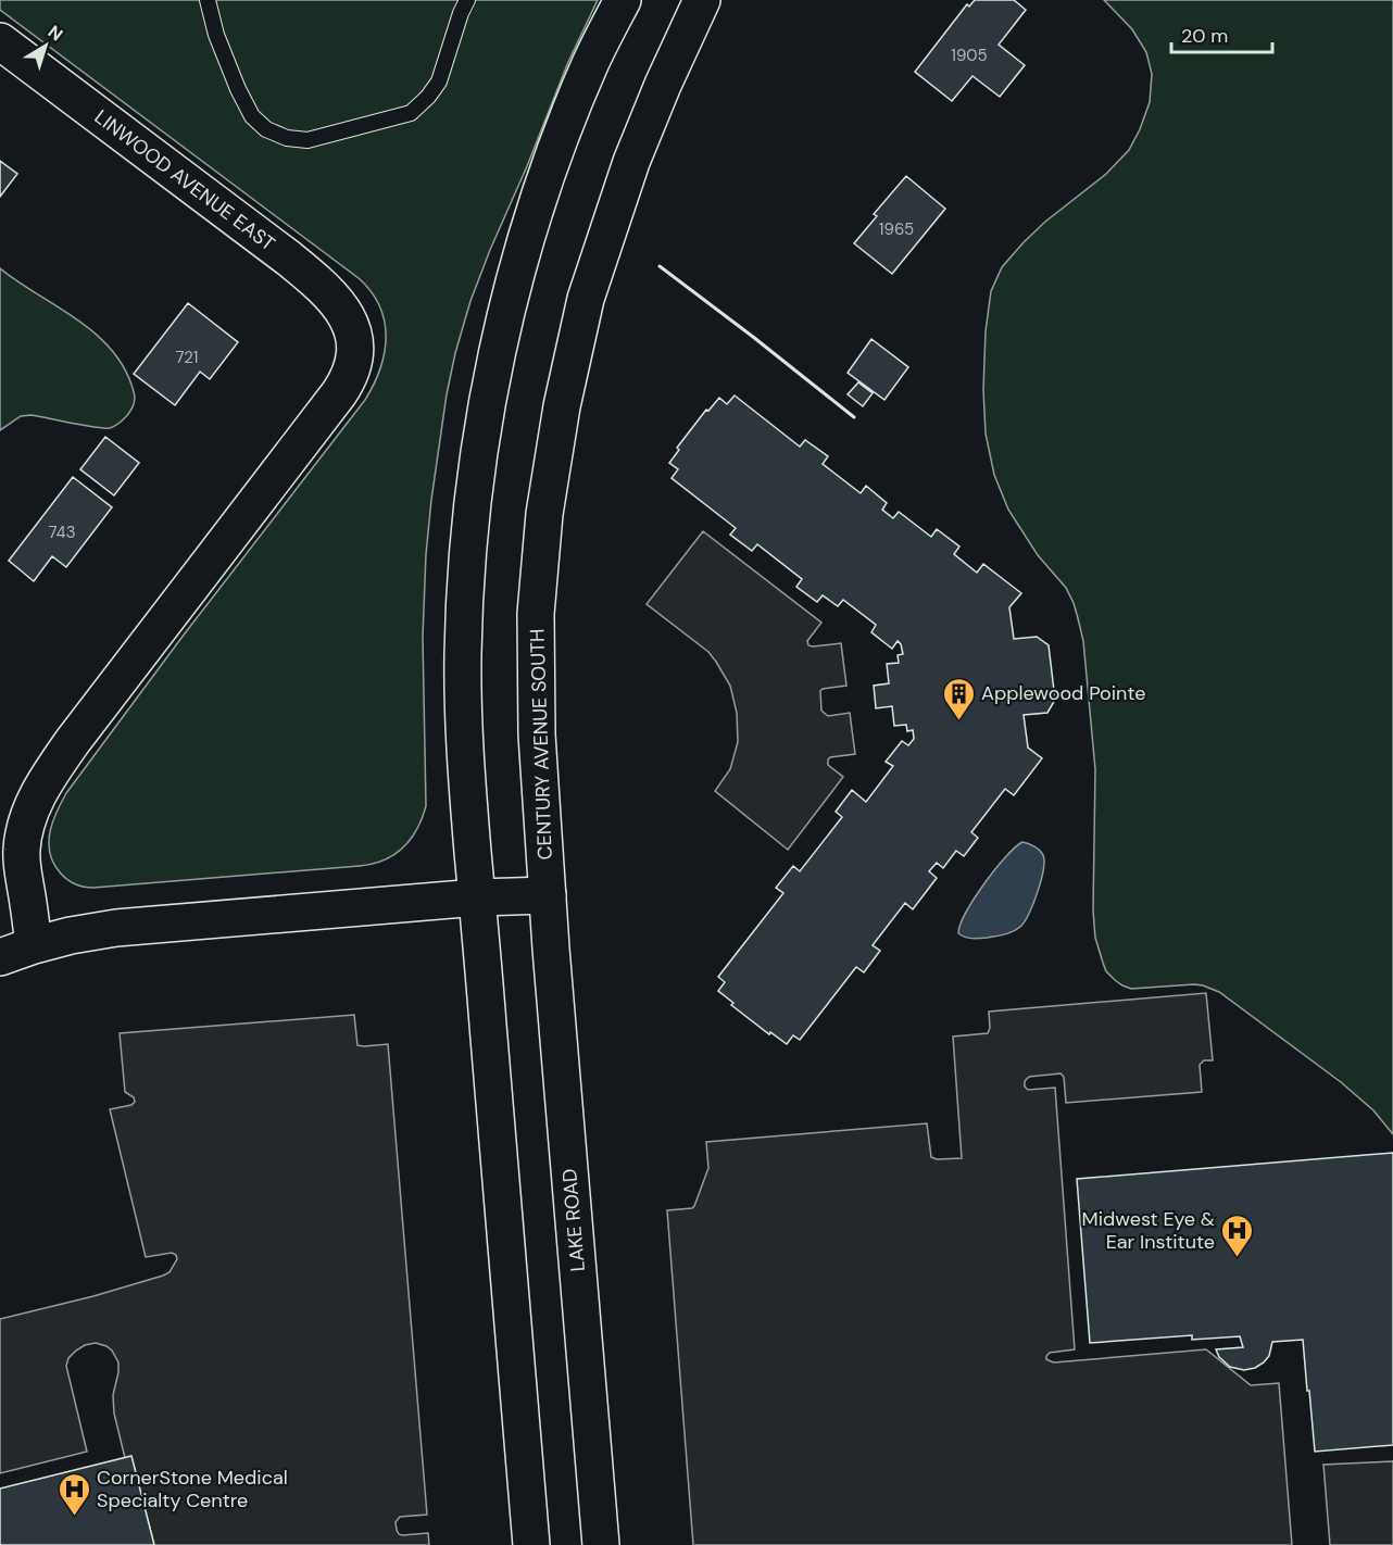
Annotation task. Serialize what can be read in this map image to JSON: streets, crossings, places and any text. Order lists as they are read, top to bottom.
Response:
{
  "streets": {
    "main road": ["LINWOOD AVENUE EAST", "CENTURY AVENUE SOUTH", "LAKE ROAD"]
  },
  "crossings": [
    ["CENTURY AVENUE SOUTH", "LAKE ROAD"]
  ],
  "places": {
    "building": ["Applewood Pointe"],
    "hospital": ["Midwest Eye & Ear Institute", "CornerStone Medical Specialty Centre"]
  },
  "house_numbers": [
    "1905",
    "1965",
    "721",
    "743"
  ],
  "scale_bar": "20 m",
  "north": "top right"
}
